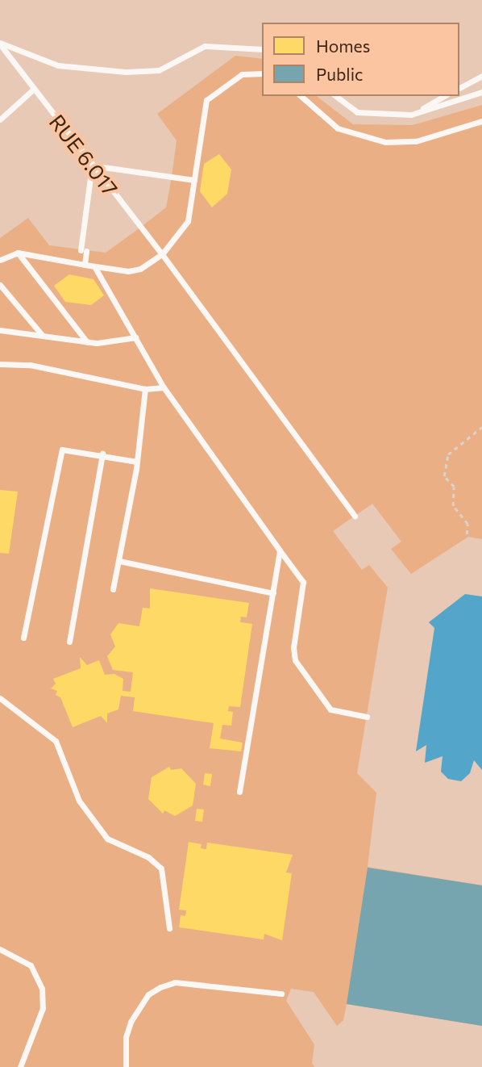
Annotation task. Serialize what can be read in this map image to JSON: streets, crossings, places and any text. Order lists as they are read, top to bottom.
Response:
{
  "streets": {
    "lane": ["RUE 6.017"]
  },
  "legend": ["Homes", "Public"]
}
